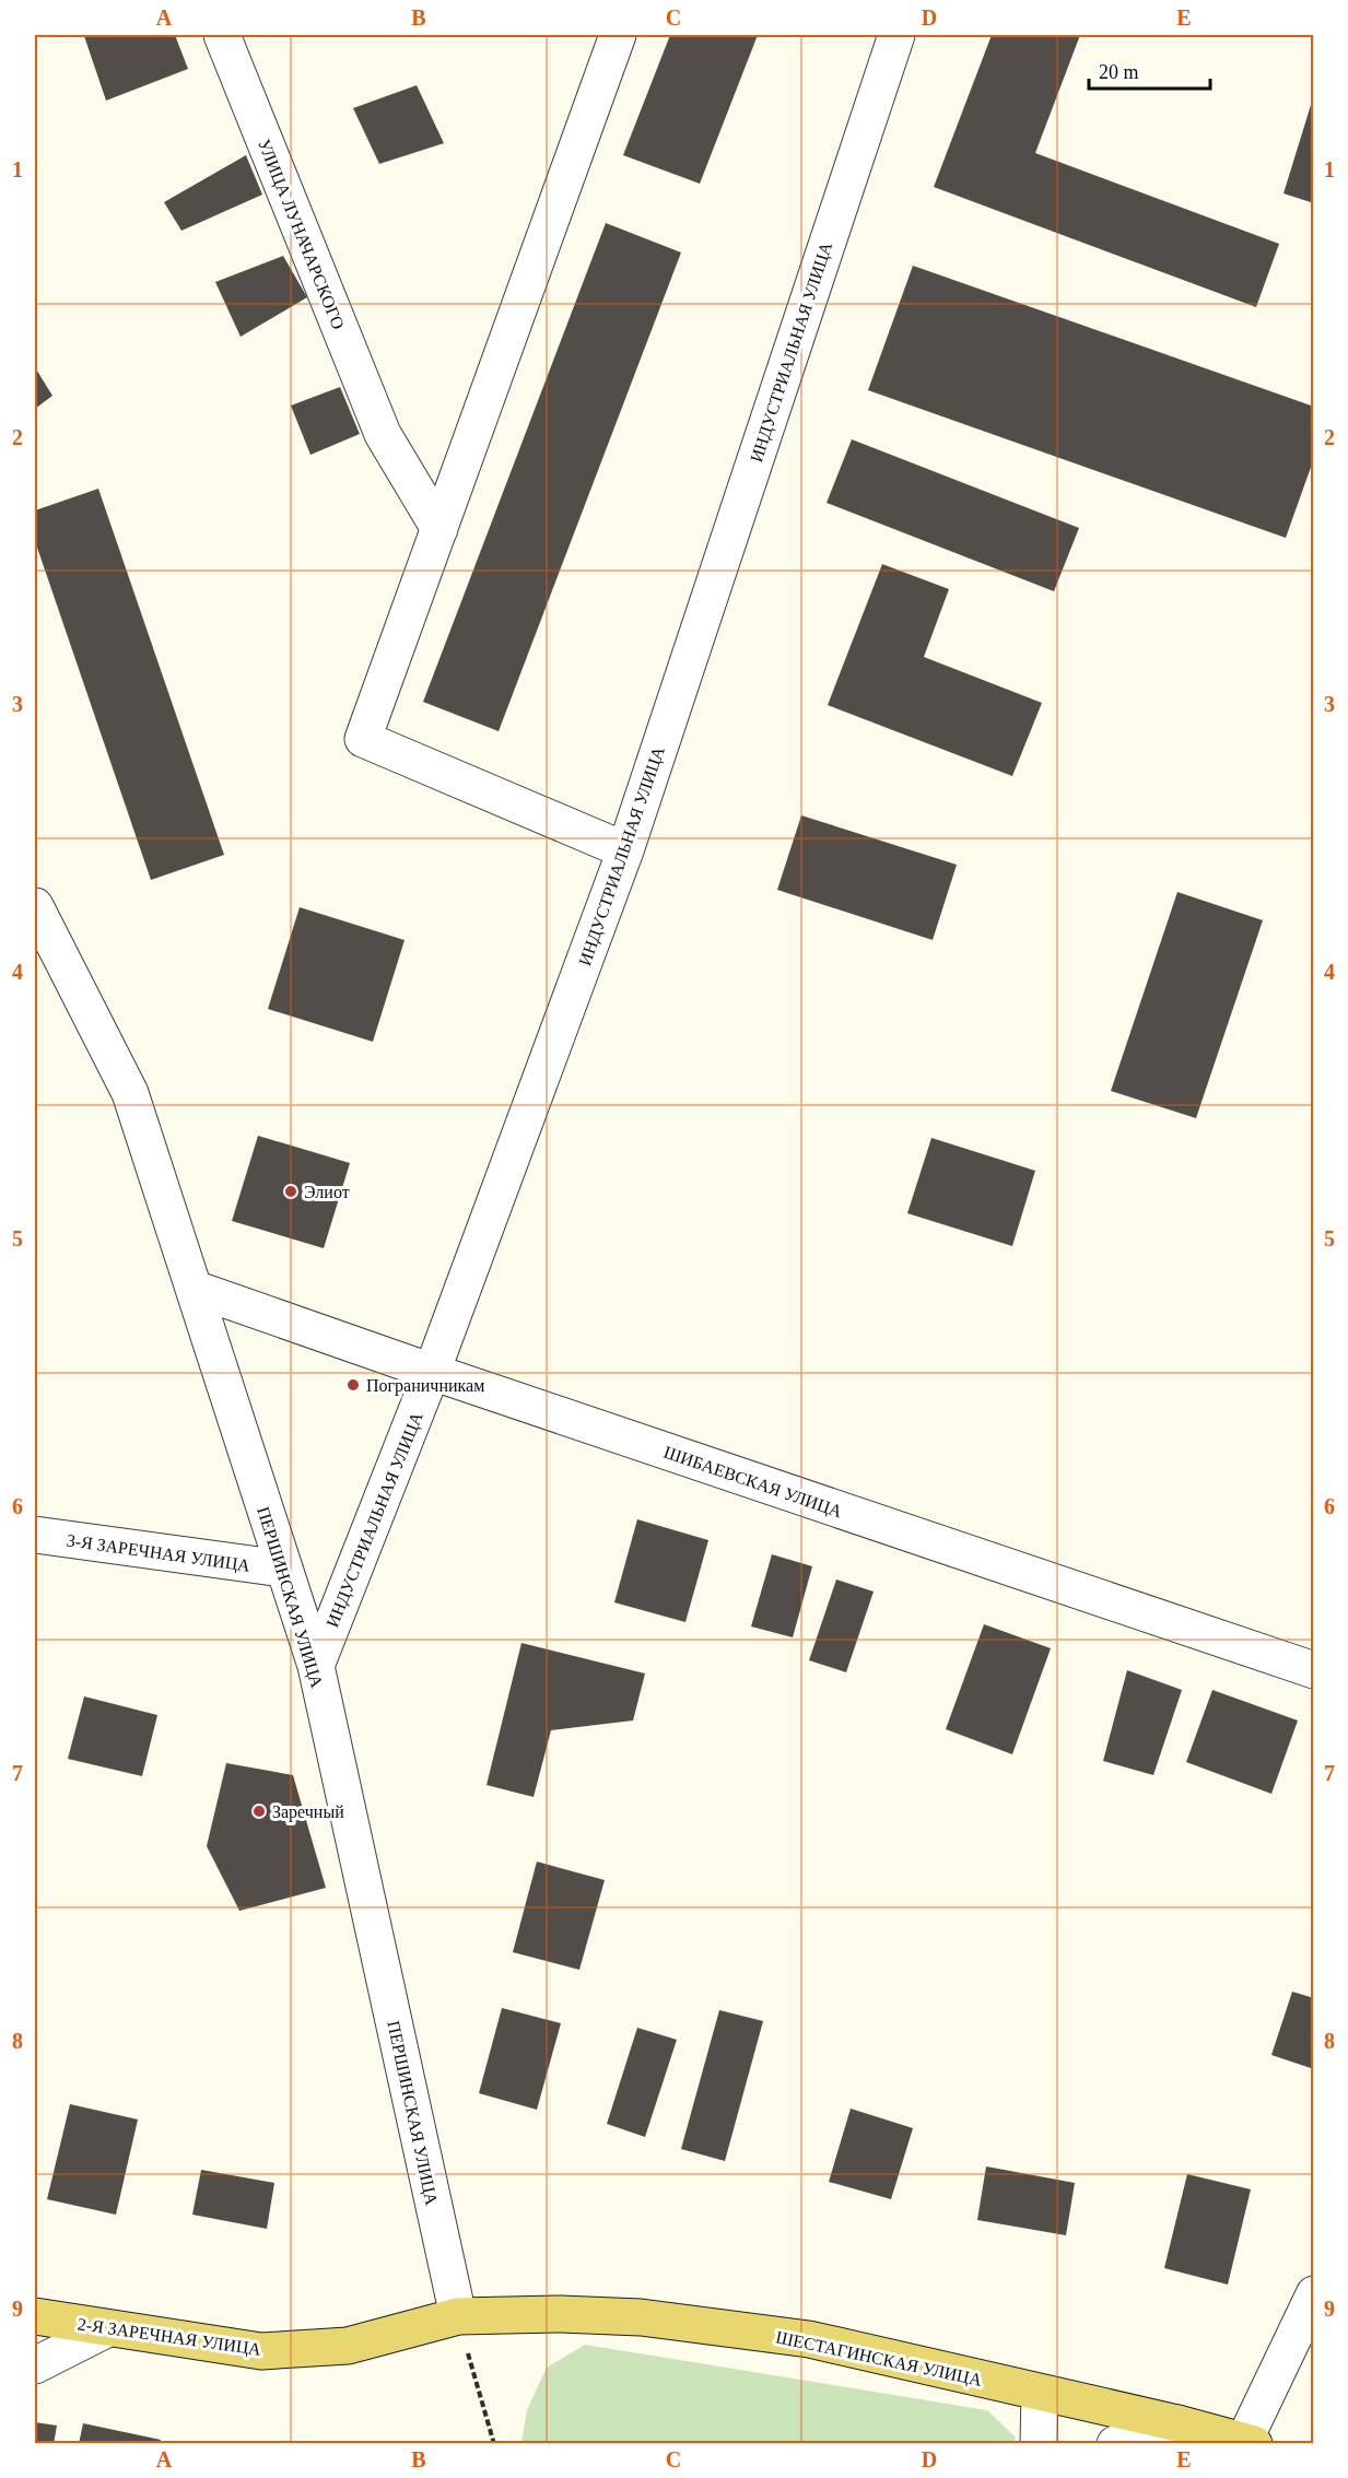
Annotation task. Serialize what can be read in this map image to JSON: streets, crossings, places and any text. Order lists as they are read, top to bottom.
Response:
{
  "streets": {
    "main road": ["2-Я ЗАРЕЧНАЯ УЛИЦА", "ШЕСТАГИНСКАЯ УЛИЦА"],
    "street": [
      "УЛИЦА ЛУНАЧАРСКОГО",
      "ИНДУСТРИАЛЬНАЯ УЛИЦА",
      "ШИБАЕВСКАЯ УЛИЦА",
      "3-Я ЗАРЕЧНАЯ УЛИЦА",
      "ПЕРШИНСКАЯ УЛИЦА"
    ]
  },
  "crossings": [
    ["ИНДУСТРИАЛЬНАЯ УЛИЦА", "ШИБАЕВСКАЯ УЛИЦА"],
    ["ИНДУСТРИАЛЬНАЯ УЛИЦА", "ПЕРШИНСКАЯ УЛИЦА"],
    ["ШИБАЕВСКАЯ УЛИЦА", "ПЕРШИНСКАЯ УЛИЦА"],
    ["3-Я ЗАРЕЧНАЯ УЛИЦА", "ПЕРШИНСКАЯ УЛИЦА"],
    ["ПЕРШИНСКАЯ УЛИЦА", "2-Я ЗАРЕЧНАЯ УЛИЦА"],
    ["ПЕРШИНСКАЯ УЛИЦА", "ШЕСТАГИНСКАЯ УЛИЦА"],
    ["2-Я ЗАРЕЧНАЯ УЛИЦА", "ШЕСТАГИНСКАЯ УЛИЦА"]
  ],
  "places": ["Элиот", "Пограничникам", "Заречный"],
  "scale_bar": "20 m",
  "grid": {
    "columns": [
      "A",
      "B",
      "C",
      "D",
      "E"
    ],
    "rows": [
      "1",
      "2",
      "3",
      "4",
      "5",
      "6",
      "7",
      "8",
      "9"
    ]
  }
}
